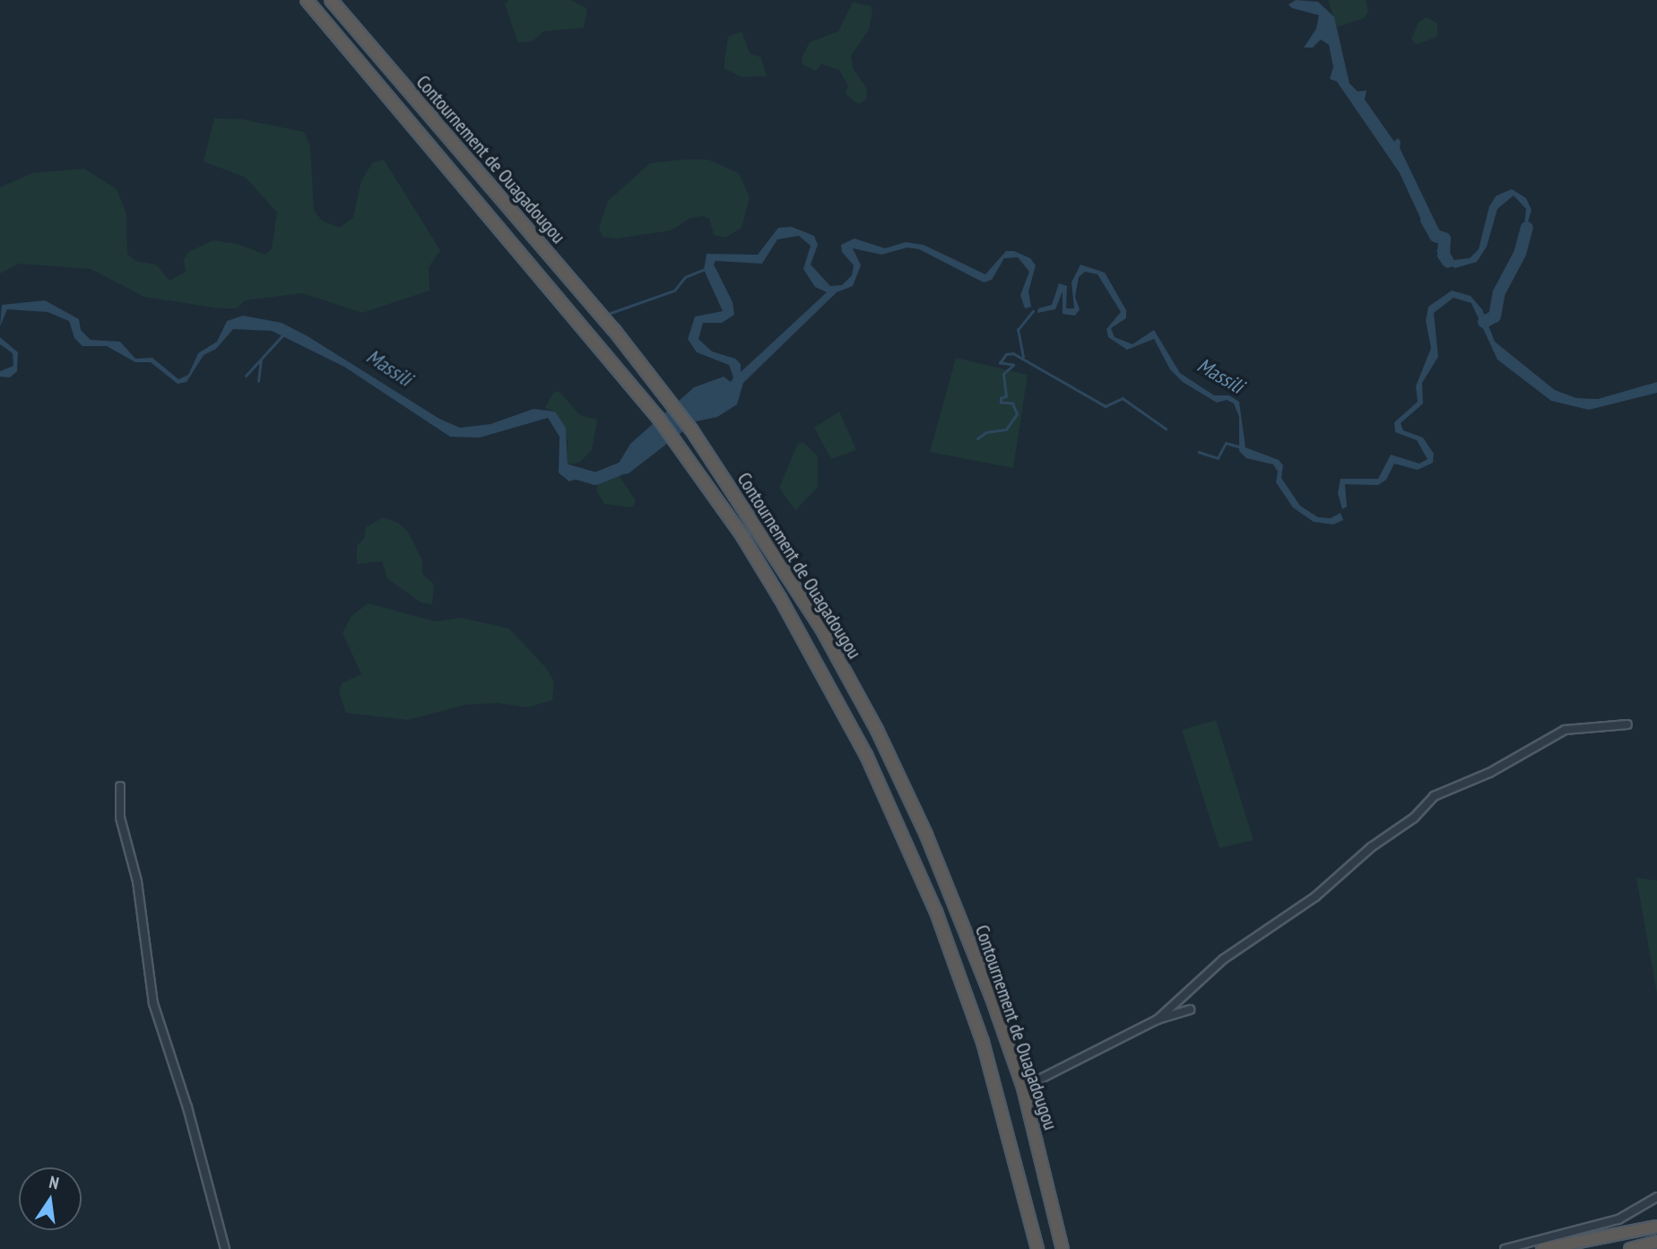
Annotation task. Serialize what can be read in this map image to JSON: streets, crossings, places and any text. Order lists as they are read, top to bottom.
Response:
{
  "streets": {
    "highway": ["Contournement de Ouagadougou"]
  },
  "water": ["Massili"],
  "north": "top"
}
